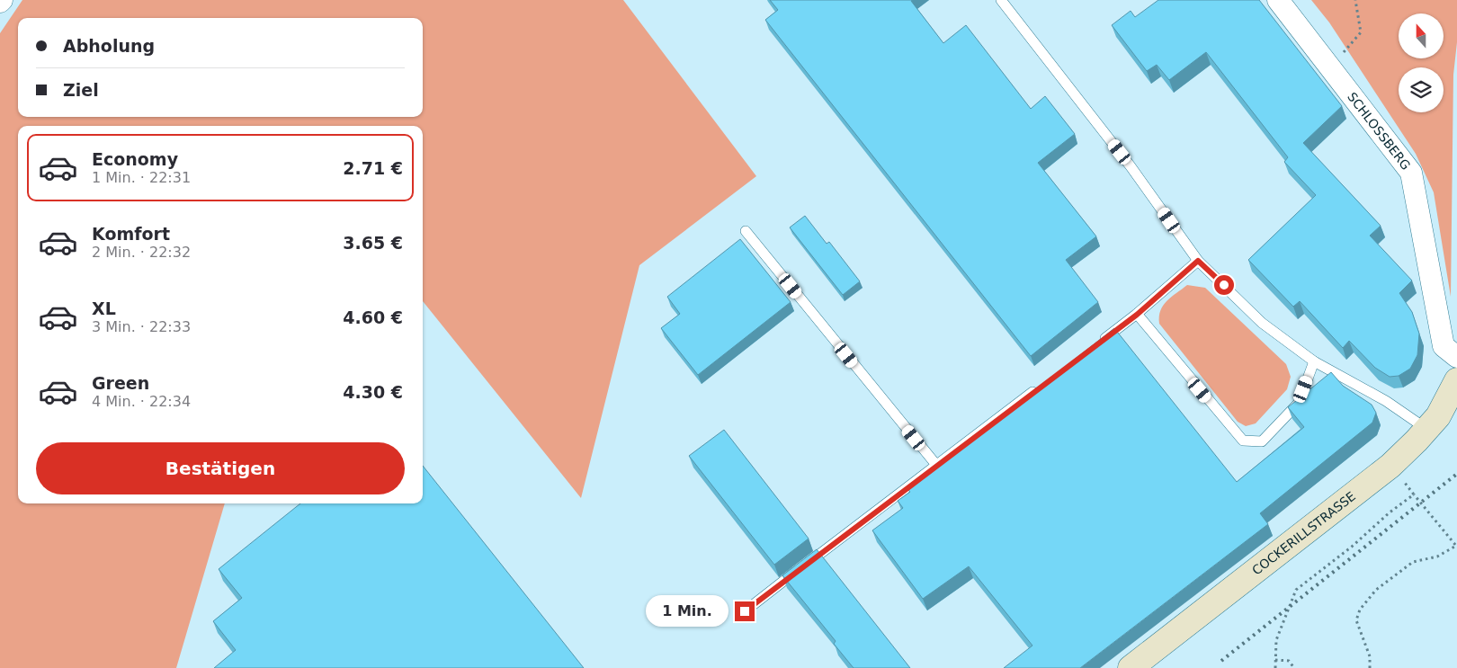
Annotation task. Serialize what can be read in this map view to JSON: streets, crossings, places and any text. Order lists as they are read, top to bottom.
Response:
{
  "streets": {
    "main road": ["COCKERILLSTRASSE"],
    "street": ["SCHLOSSBERG"]
  },
  "north": "top",
  "page": {
    "banner": ["Abholung", "Ziel"],
    "list": [
      {
        "name": "Economy",
        "note": "1 Min. · 22:31",
        "value": "2.71 €"
      },
      {
        "name": "Komfort",
        "note": "2 Min. · 22:32",
        "value": "3.65 €"
      },
      {
        "name": "XL",
        "note": "3 Min. · 22:33",
        "value": "4.60 €"
      },
      {
        "name": "Green",
        "note": "4 Min. · 22:34",
        "value": "4.30 €"
      }
    ],
    "buttons": "Bestätigen",
    "bubble": "1 Min."
  }
}
